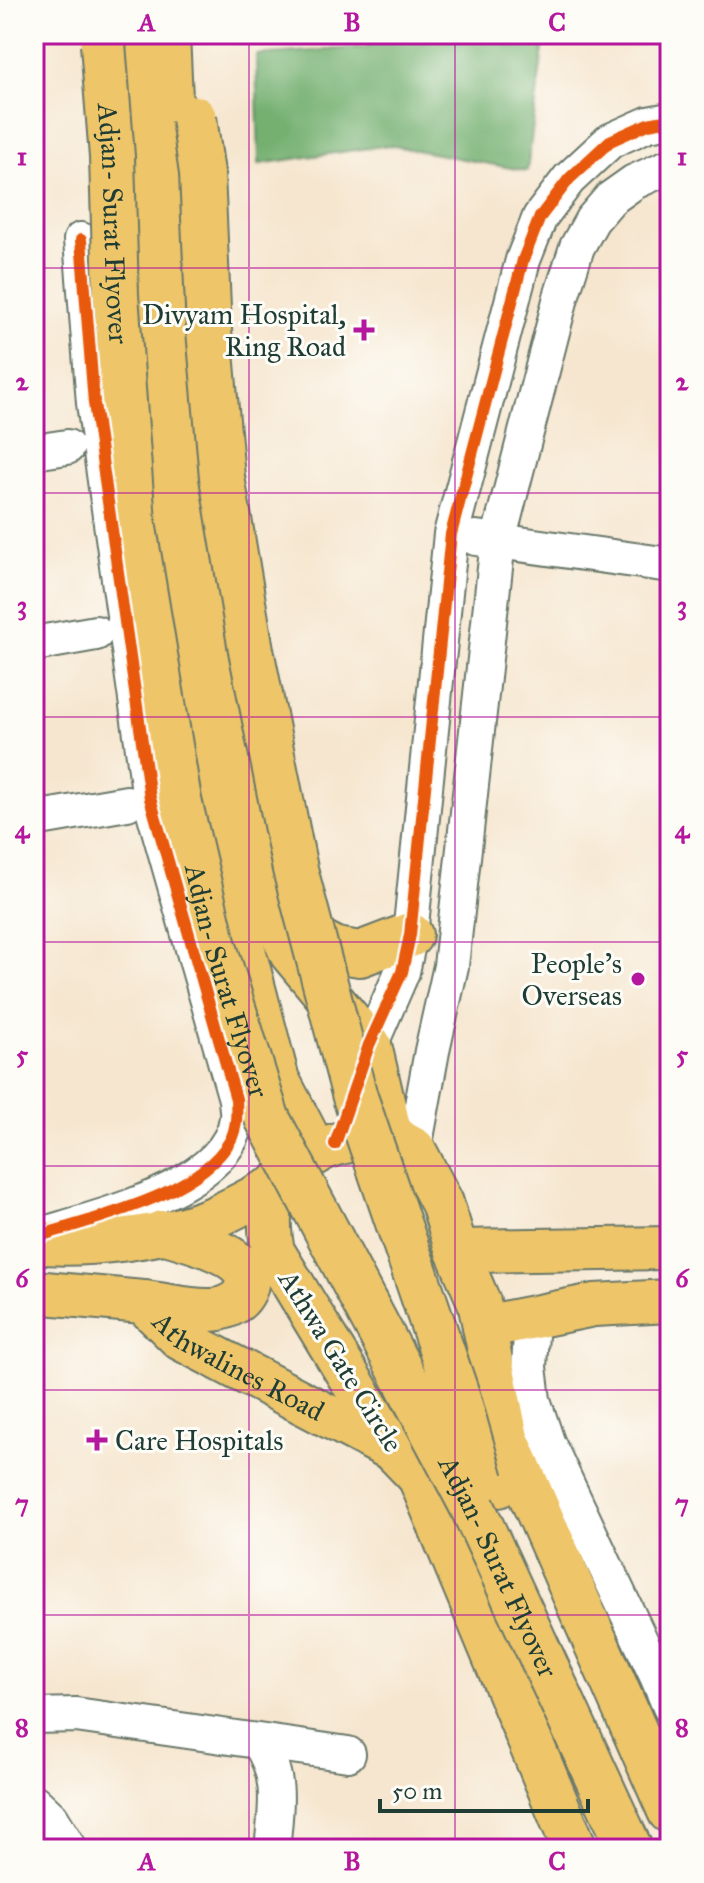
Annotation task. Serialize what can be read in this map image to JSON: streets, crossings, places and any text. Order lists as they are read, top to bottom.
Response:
{
  "streets": {
    "highway": ["Adjan- Surat Flyover"],
    "main road": ["Athwa Gate Circle", "Athwalines Road"]
  },
  "crossings": [
    ["Athwa Gate Circle", "Athwalines Road"]
  ],
  "places": {
    "health": ["Divyam Hospital, Ring Road", "Care Hospitals"],
    "other": ["People's Overseas"]
  },
  "scale_bar": "50 m",
  "grid": {
    "columns": ["A", "B", "C"],
    "rows": [
      "1",
      "2",
      "3",
      "4",
      "5",
      "6",
      "7",
      "8"
    ]
  }
}
